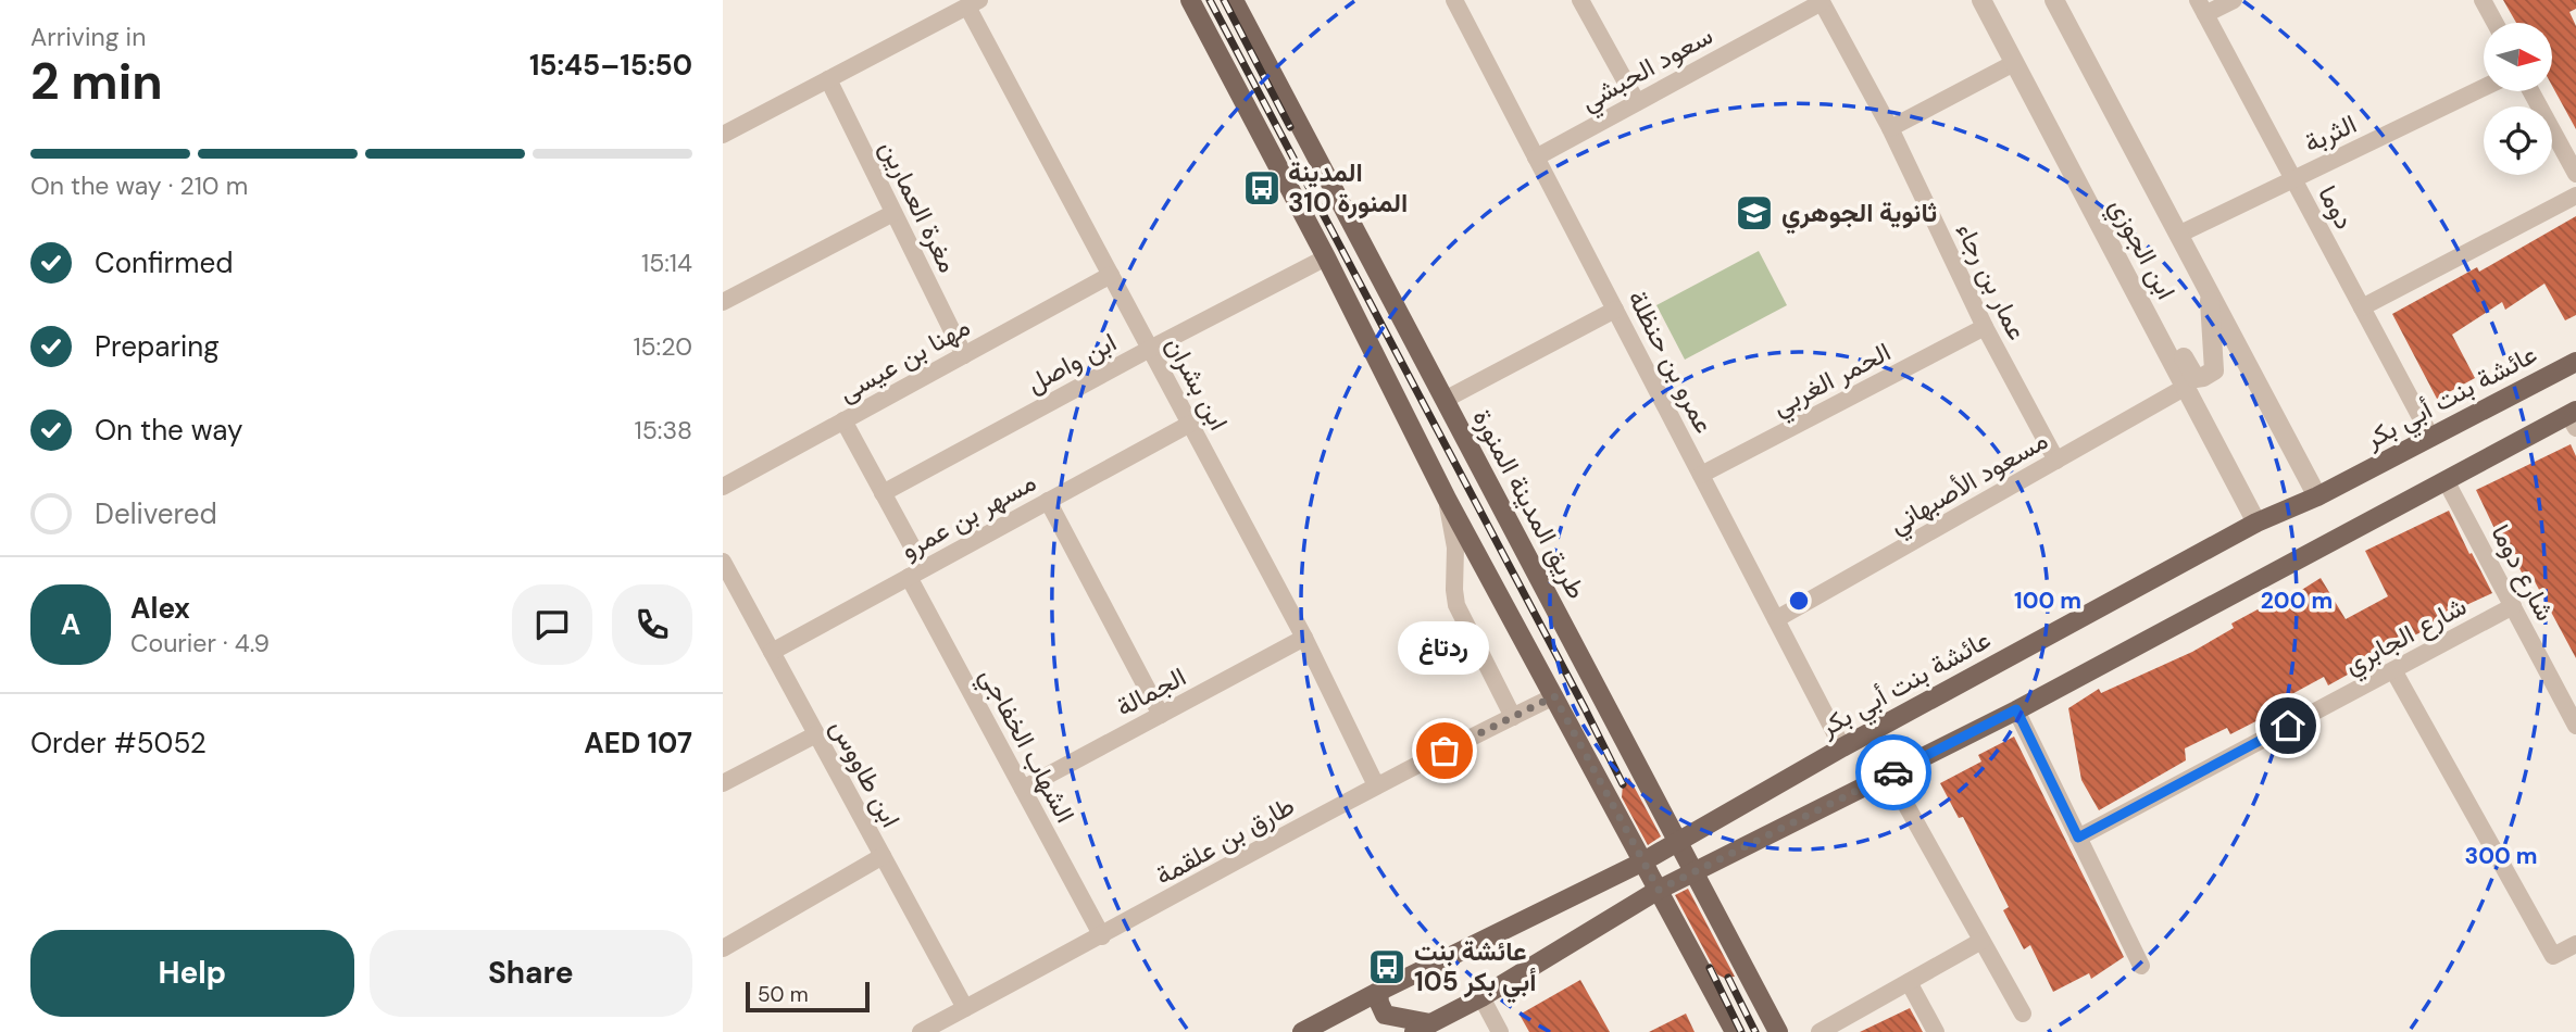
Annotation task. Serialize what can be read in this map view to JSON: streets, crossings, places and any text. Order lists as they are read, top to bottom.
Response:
{
  "streets": {
    "main road": ["عائشة بنت أبي بكر", "طريق المدينة المنورة"],
    "street": [
      "سعود الحبشي",
      "الثربة",
      "مغرة العمارين",
      "دوما",
      "ابن الجوزي",
      "عمار بن رجاء",
      "مهنا بن عيسى",
      "عمرو بن حنظلة",
      "ابن واصل",
      "الحمر الغربي",
      "ابن بشران",
      "مسعود الأصبهاني",
      "مسهر بن عمرو",
      "شارع دوما",
      "شارع الجابري",
      "الجمالة",
      "الشهاب الخفاجي",
      "ابن طاووس",
      "طارق بن علقمة"
    ]
  },
  "crossings": [
    ["سعود الحبشي", "عمار بن رجاء"],
    ["سعود الحبشي", "عمرو بن حنظلة"],
    ["الثربة", "دوما"],
    ["الثربة", "ابن الجوزي"],
    ["مغرة العمارين", "مهنا بن عيسى"],
    ["دوما", "عائشة بنت أبي بكر"],
    ["ابن الجوزي", "عائشة بنت أبي بكر"],
    ["ابن الجوزي", "مسعود الأصبهاني"],
    ["عمار بن رجاء", "الحمر الغربي"],
    ["عمار بن رجاء", "مسعود الأصبهاني"],
    ["مهنا بن عيسى", "ابن بشران"],
    ["مهنا بن عيسى", "الشهاب الخفاجي"],
    ["عمرو بن حنظلة", "الحمر الغربي"],
    ["عمرو بن حنظلة", "عائشة بنت أبي بكر"],
    ["عمرو بن حنظلة", "مسعود الأصبهاني"],
    ["ابن واصل", "ابن بشران"],
    ["ابن واصل", "الشهاب الخفاجي"],
    ["ابن بشران", "مسهر بن عمرو"],
    ["ابن بشران", "الجمالة"],
    ["ابن بشران", "طارق بن علقمة"],
    ["عائشة بنت أبي بكر", "طريق المدينة المنورة"],
    ["مسهر بن عمرو", "الشهاب الخفاجي"],
    ["مسهر بن عمرو", "ابن طاووس"],
    ["شارع دوما", "شارع الجابري"],
    ["الجمالة", "الشهاب الخفاجي"],
    ["الشهاب الخفاجي", "طارق بن علقمة"],
    ["ابن طاووس", "طارق بن علقمة"]
  ],
  "places": {
    "bus stop": ["المدينة المنورة 310", "عائشة بنت أبي بكر 105"],
    "school or university": ["ثانوية الجوهري"],
    "other": ["ردتاغ"]
  },
  "scale_bar": "50 m",
  "north": "right",
  "page": {
    "heading": ["2 min", "Arriving in", "15:45–15:50"],
    "panel": [
      "Alex",
      "Courier · 4.9",
      "Order #5052",
      "AED 107"
    ],
    "bar": "On the way · 210 m",
    "list": [
      ["Confirmed", "15:14"],
      ["Preparing", "15:20"],
      ["On the way", "15:38"],
      "Delivered"
    ],
    "round": "A",
    "bubble": "ردتاغ",
    "buttons": ["Help", "Share"],
    "scale": "50 m"
  },
  "rings": ["100 m", "200 m", "300 m"]
}
